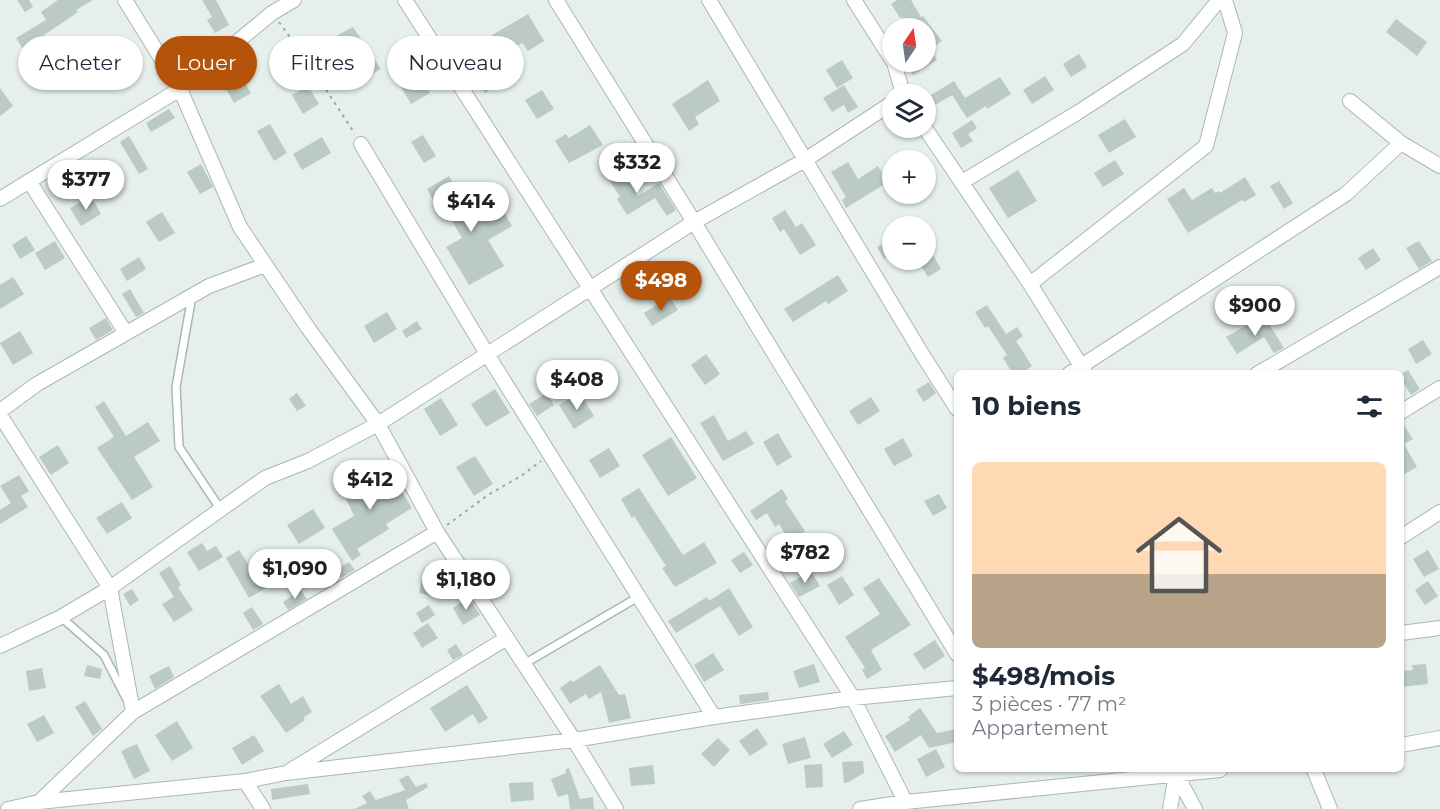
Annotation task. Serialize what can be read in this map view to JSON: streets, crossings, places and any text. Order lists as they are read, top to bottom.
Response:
{
  "north": "top",
  "page": {
    "map_buttons": ["+", "−"],
    "chip": [
      "Acheter",
      "Louer",
      "Filtres",
      "Nouveau"
    ],
    "price": [
      "$332",
      "$377",
      "$414",
      "$498",
      "$900",
      "$408",
      "$412",
      "$782",
      "$1,090",
      "$1,180"
    ],
    "heading": "10 biens",
    "list": [
      {
        "name": "$498/mois",
        "note": "3 pièces · 77 m² · Appartement"
      }
    ]
  }
}
